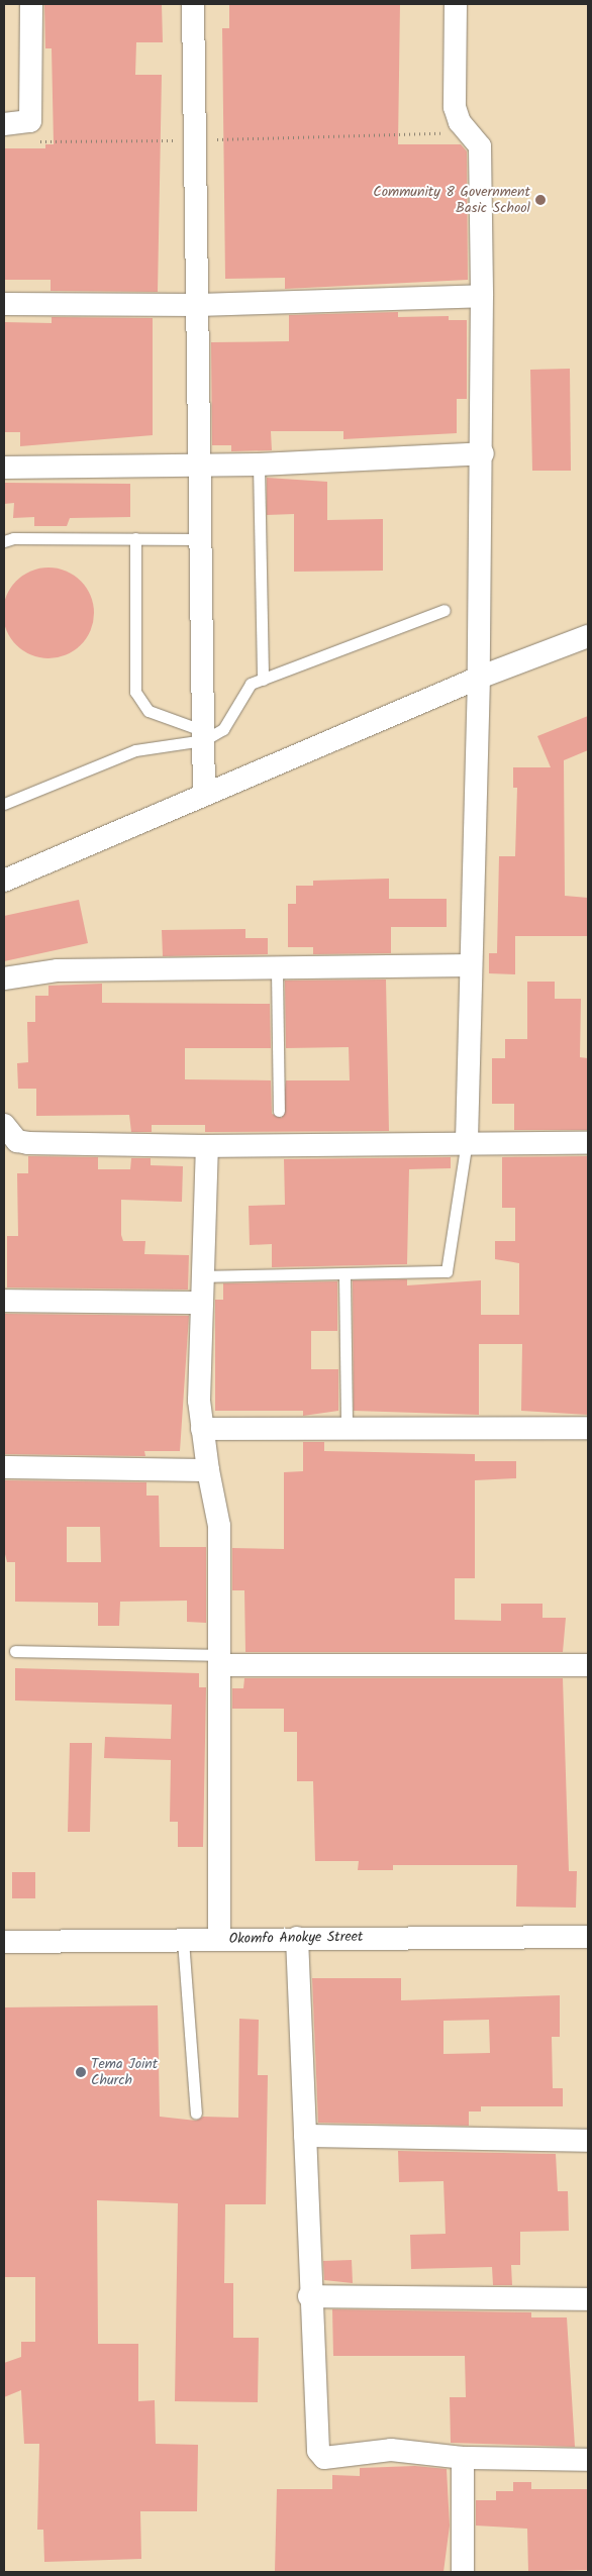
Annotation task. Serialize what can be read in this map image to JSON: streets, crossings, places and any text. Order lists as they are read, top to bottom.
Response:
{
  "streets": {
    "street": ["Okomfo Anokye Street"]
  },
  "places": ["Community 8 Government Basic School", "Tema Joint Church"]
}
